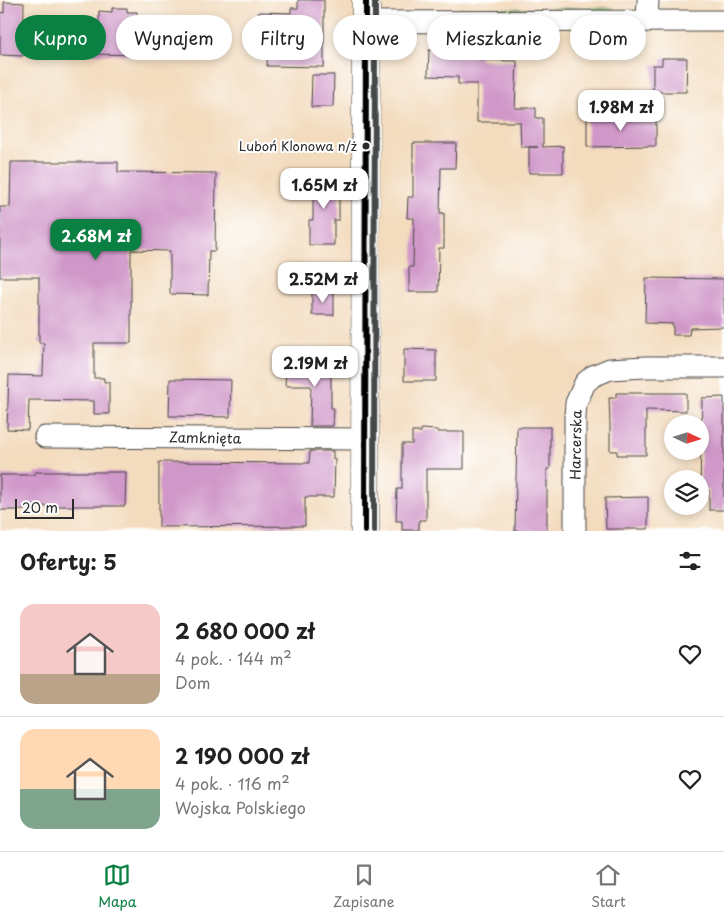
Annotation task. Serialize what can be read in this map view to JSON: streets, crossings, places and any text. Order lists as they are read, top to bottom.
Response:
{
  "streets": {
    "street": ["Zamknięta", "Harcerska"]
  },
  "places": ["Luboń Klonowa n/ż"],
  "scale_bar": "20 m",
  "north": "right",
  "page": {
    "chip": [
      "Kupno",
      "Wynajem",
      "Filtry",
      "Nowe",
      "Mieszkanie",
      "Dom"
    ],
    "price": [
      "1.98M zł",
      "1.65M zł",
      "2.68M zł",
      "2.52M zł",
      "2.19M zł"
    ],
    "scale": "20 m",
    "heading": "Oferty: 5",
    "list": [
      {
        "name": "2 680 000 zł",
        "note": "4 pok. · 144 m² · Dom"
      },
      {
        "name": "2 190 000 zł",
        "note": "4 pok. · 116 m² · Wojska Polskiego"
      }
    ],
    "tabs": ["Mapa", "Zapisane", "Start"]
  }
}
